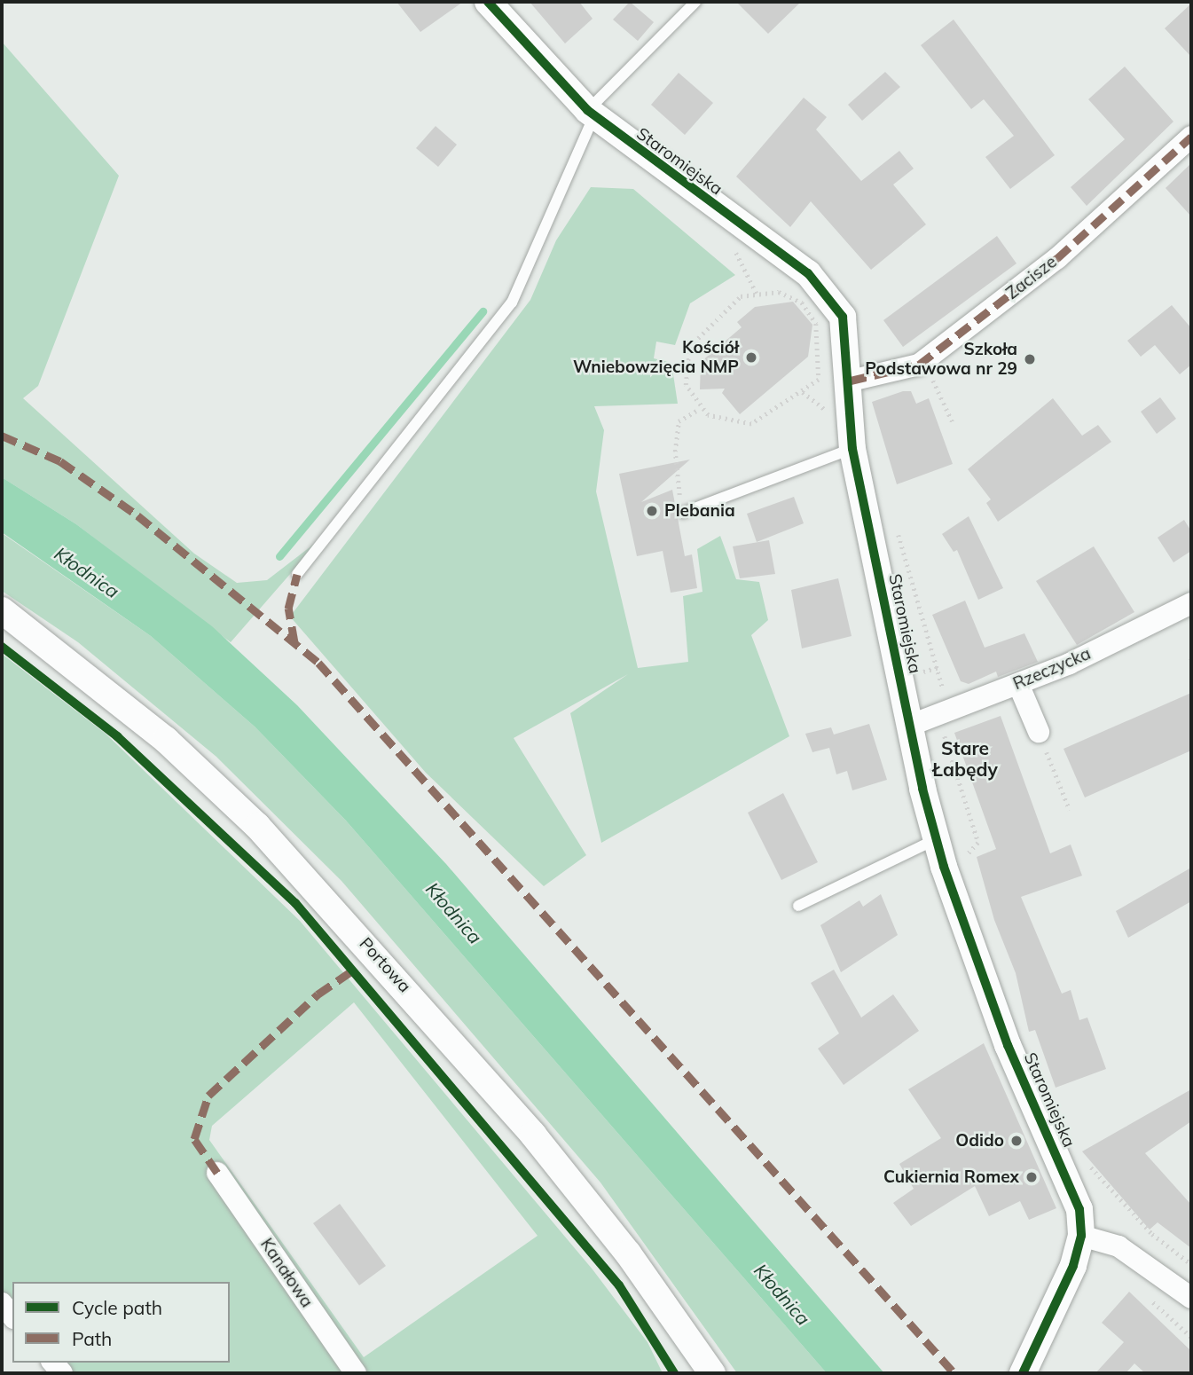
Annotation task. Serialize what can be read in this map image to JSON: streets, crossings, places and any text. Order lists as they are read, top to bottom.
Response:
{
  "streets": {
    "street": [
      "Staromiejska",
      "Zacisze",
      "Rzeczycka",
      "Portowa",
      "Kanałowa"
    ]
  },
  "crossings": [
    ["Staromiejska", "Zacisze"],
    ["Staromiejska", "Rzeczycka"]
  ],
  "districts": ["Stare Łabędy"],
  "water": ["Kłodnica"],
  "places": [
    "Kościół Wniebowzięcia NMP",
    "Szkoła Podstawowa nr 29",
    "Plebania",
    "Odido",
    "Cukiernia Romex"
  ],
  "legend": ["Cycle path", "Path"]
}
